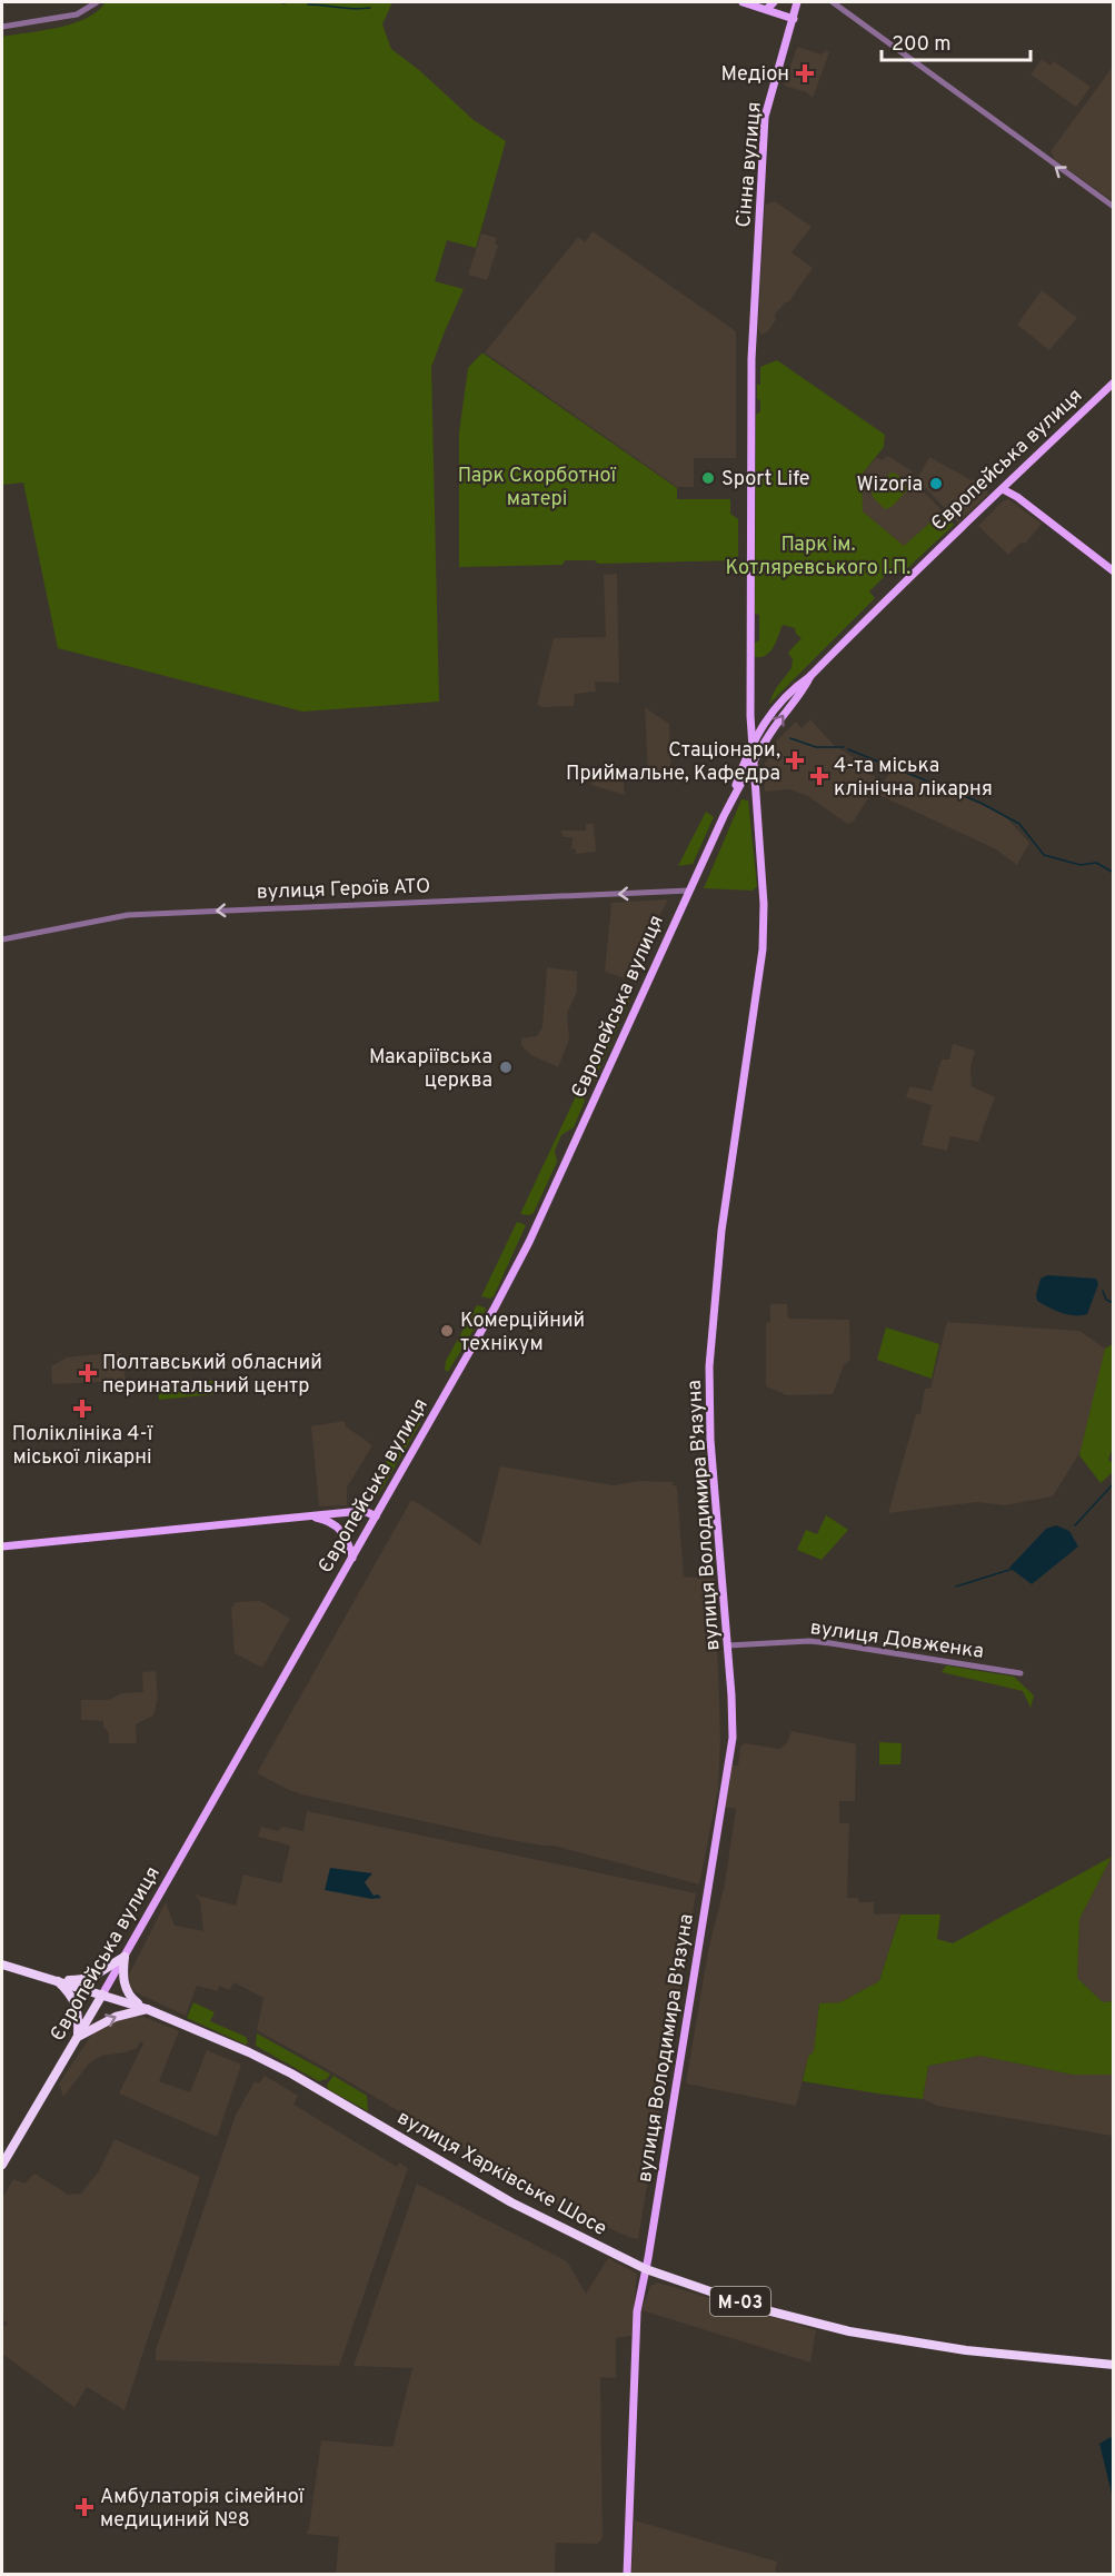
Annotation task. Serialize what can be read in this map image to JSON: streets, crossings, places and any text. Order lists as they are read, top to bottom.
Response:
{
  "streets": {
    "highway": ["Європейська вулиця", "вулиця Харківське Шосе", "М-03"],
    "main road": ["Сінна вулиця", "вулиця Володимира В'язуна"],
    "street": ["вулиця Героїв АТО", "вулиця Довженка"]
  },
  "crossings": [
    ["Сінна вулиця", "вулиця Володимира В'язуна"],
    ["Європейська вулиця", "вулиця Героїв АТО"],
    ["Європейська вулиця", "вулиця Володимира В'язуна"],
    ["Європейська вулиця", "вулиця Харківське Шосе"],
    ["Європейська вулиця", "М-03"],
    ["вулиця Володимира В'язуна", "вулиця Довженка"],
    ["вулиця Володимира В'язуна", "вулиця Харківське Шосе"],
    ["вулиця Харківське Шосе", "М-03"]
  ],
  "one_way": ["вулиця Героїв АТО"],
  "parks": ["Парк Скорботної матері", "Парк ім. Котляревського І.П."],
  "places": {
    "health": [
      "Медіон",
      "Стаціонари, Приймальне, Кафедра",
      "4-та міська клінічна лікарня",
      "Полтавський обласний перинатальний центр",
      "Поліклініка 4-ї міської лікарні",
      "Амбулаторія сімейної медициний №8"
    ],
    "other": [
      "Sport Life",
      "Wizoria",
      "Макаріївська церква",
      "Комерційний технікум"
    ]
  },
  "scale_bar": "200 m"
}
